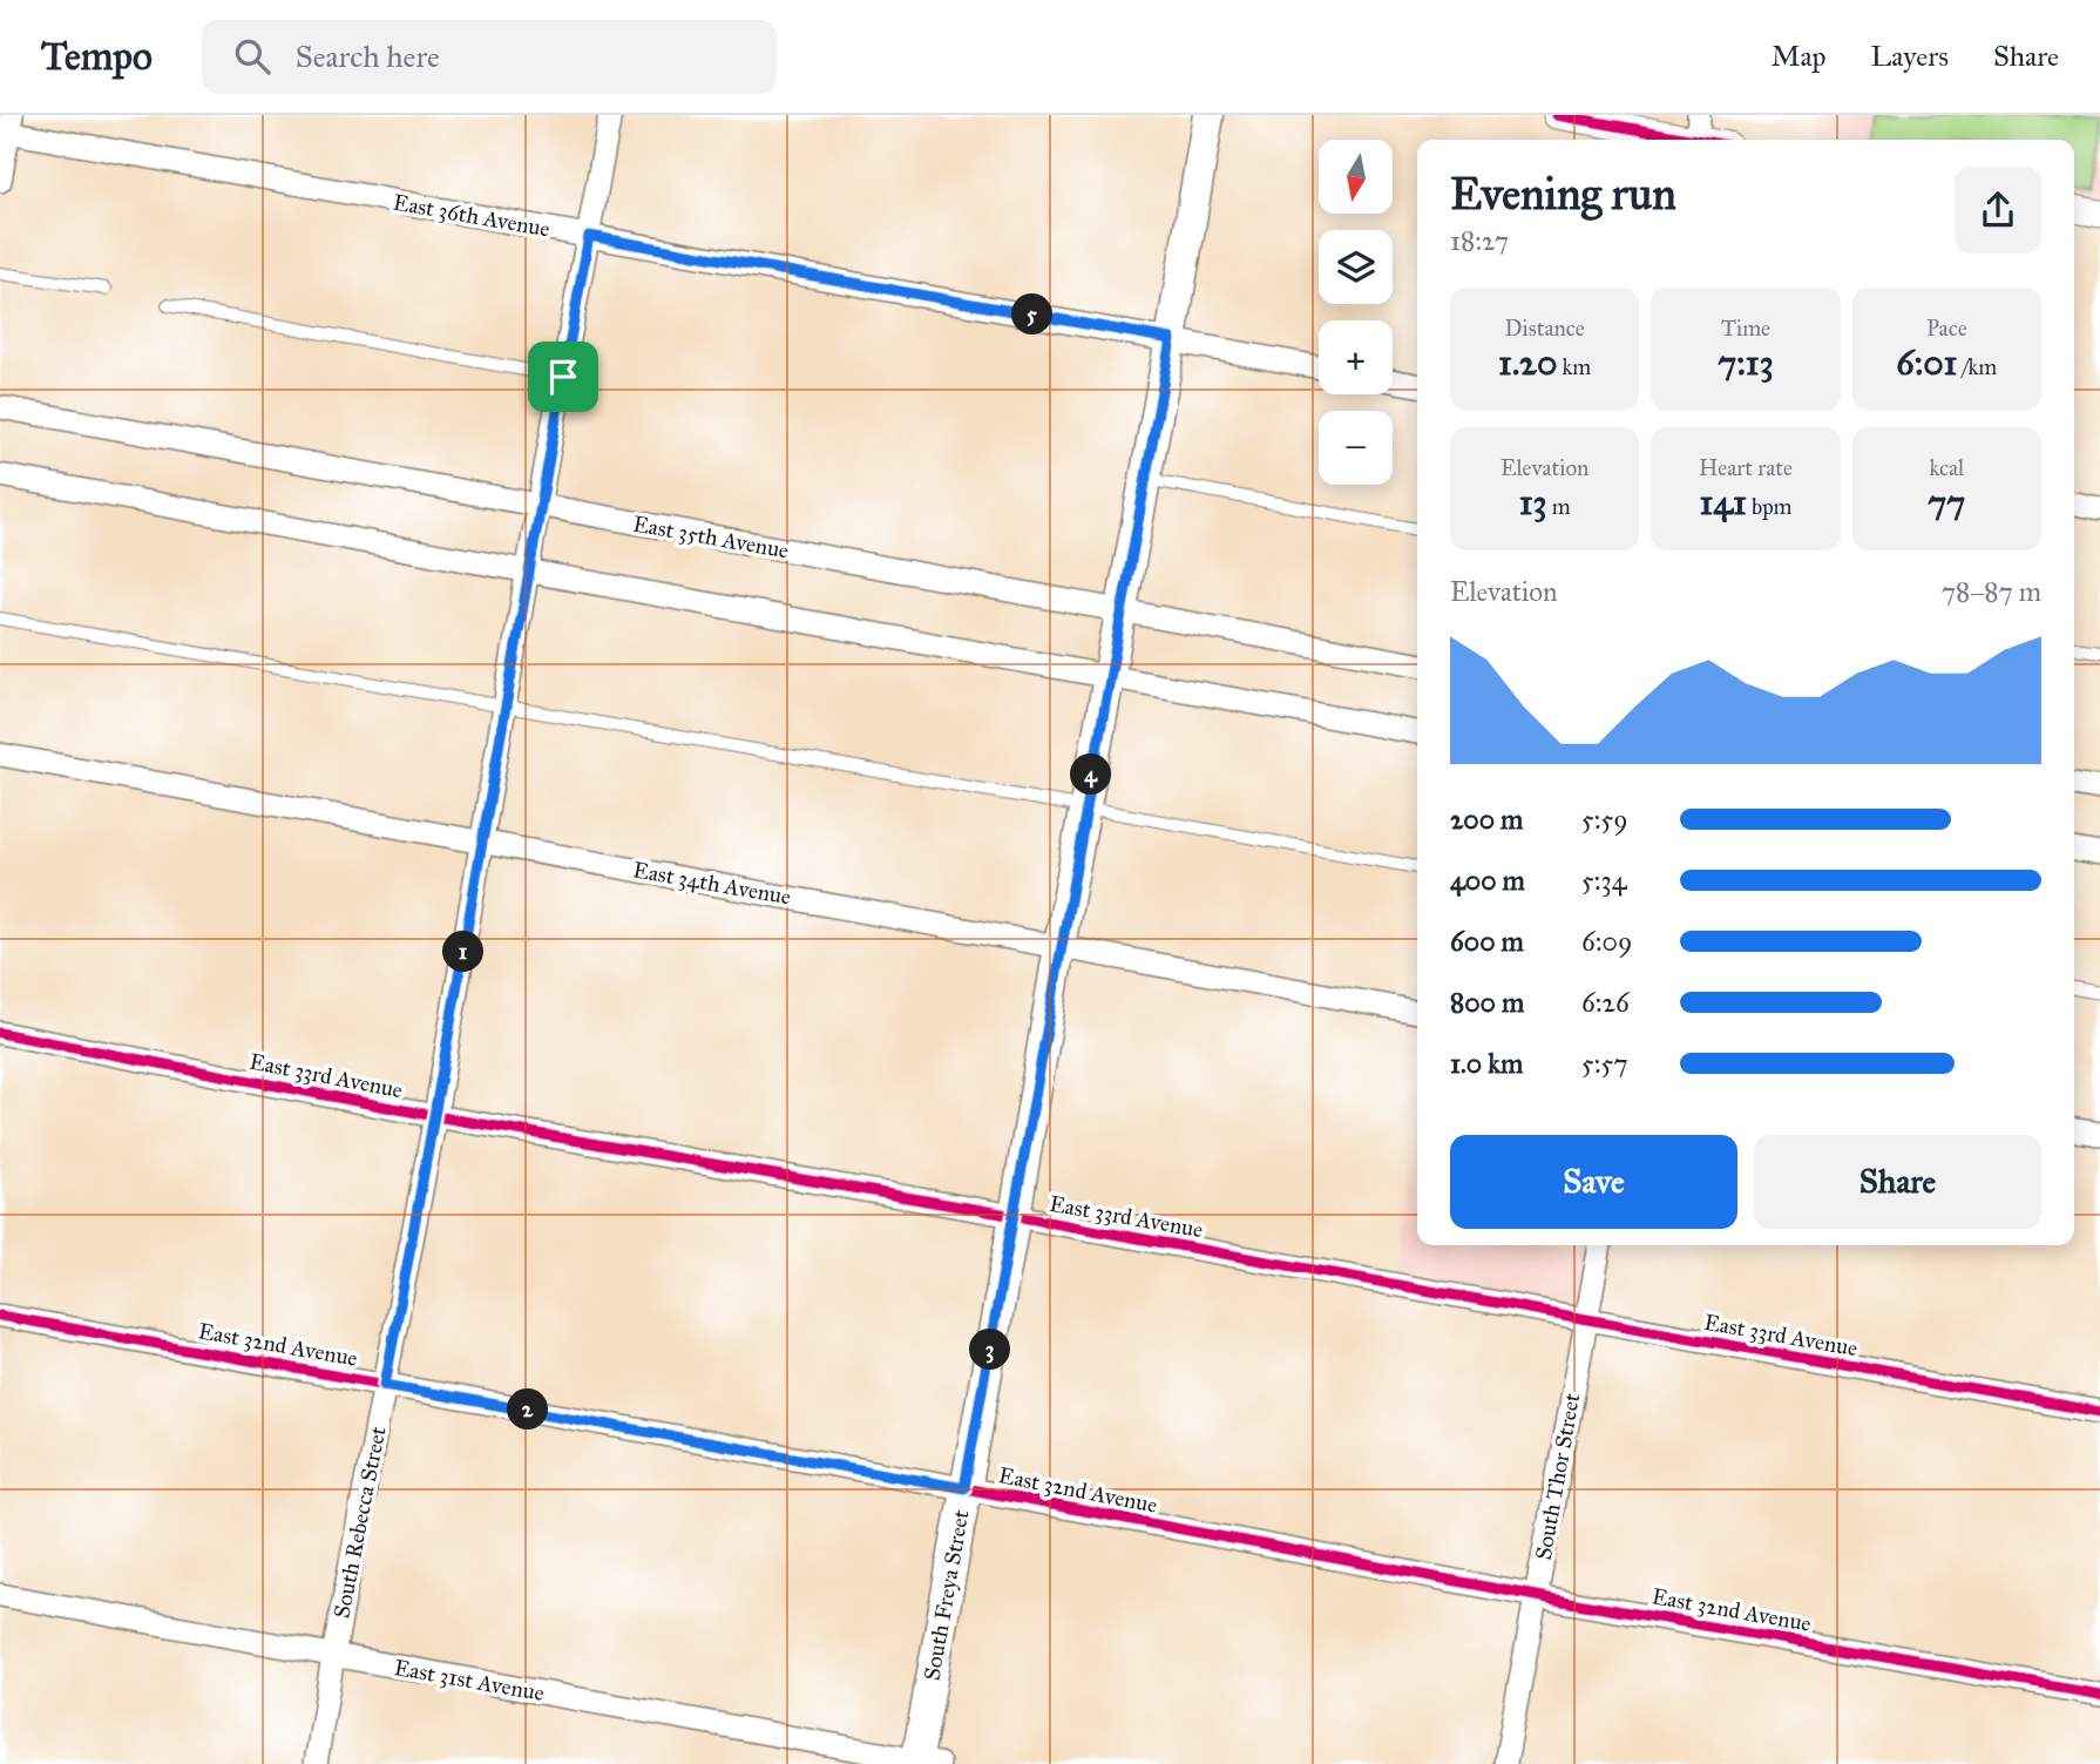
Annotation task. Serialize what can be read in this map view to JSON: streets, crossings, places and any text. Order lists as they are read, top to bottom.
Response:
{
  "streets": {
    "main road": ["South Freya Street"],
    "street": [
      "East 36th Avenue",
      "East 35th Avenue",
      "East 34th Avenue",
      "East 33rd Avenue",
      "East 32nd Avenue",
      "South Thor Street",
      "South Rebecca Street",
      "East 31st Avenue"
    ]
  },
  "crossings": [
    ["East 36th Avenue", "South Rebecca Street"],
    ["East 36th Avenue", "South Freya Street"],
    ["East 35th Avenue", "South Rebecca Street"],
    ["East 35th Avenue", "South Freya Street"],
    ["East 34th Avenue", "South Rebecca Street"],
    ["East 34th Avenue", "South Freya Street"],
    ["East 33rd Avenue", "South Thor Street"],
    ["East 33rd Avenue", "South Rebecca Street"],
    ["East 33rd Avenue", "South Freya Street"],
    ["East 32nd Avenue", "South Thor Street"],
    ["East 32nd Avenue", "South Rebecca Street"],
    ["East 32nd Avenue", "South Freya Street"],
    ["South Rebecca Street", "East 31st Avenue"],
    ["South Freya Street", "East 31st Avenue"]
  ],
  "north": "bottom",
  "page": {
    "header": "Tempo",
    "search": "Search here",
    "nav": ["Map", "Layers", "Share"],
    "map_buttons": ["+", "−"],
    "heading": ["Evening run", "18:27"],
    "stats": [
      ["Distance", "1.20 km"],
      ["Time", "7:13"],
      ["Pace", "6:01 /km"],
      ["Elevation", "13 m"],
      ["Heart rate", "141 bpm"],
      ["kcal", "77"]
    ],
    "pins": [
      "5",
      "4",
      "1",
      "3",
      "2"
    ],
    "chart": ["Elevation", "78–87 m"],
    "list": [
      {
        "name": "200 m",
        "note": "5:59"
      },
      {
        "name": "400 m",
        "note": "5:34"
      },
      {
        "name": "600 m",
        "note": "6:09"
      },
      {
        "name": "800 m",
        "note": "6:26"
      },
      {
        "name": "1.0 km",
        "note": "5:57"
      }
    ],
    "buttons": ["Save", "Share"]
  }
}
